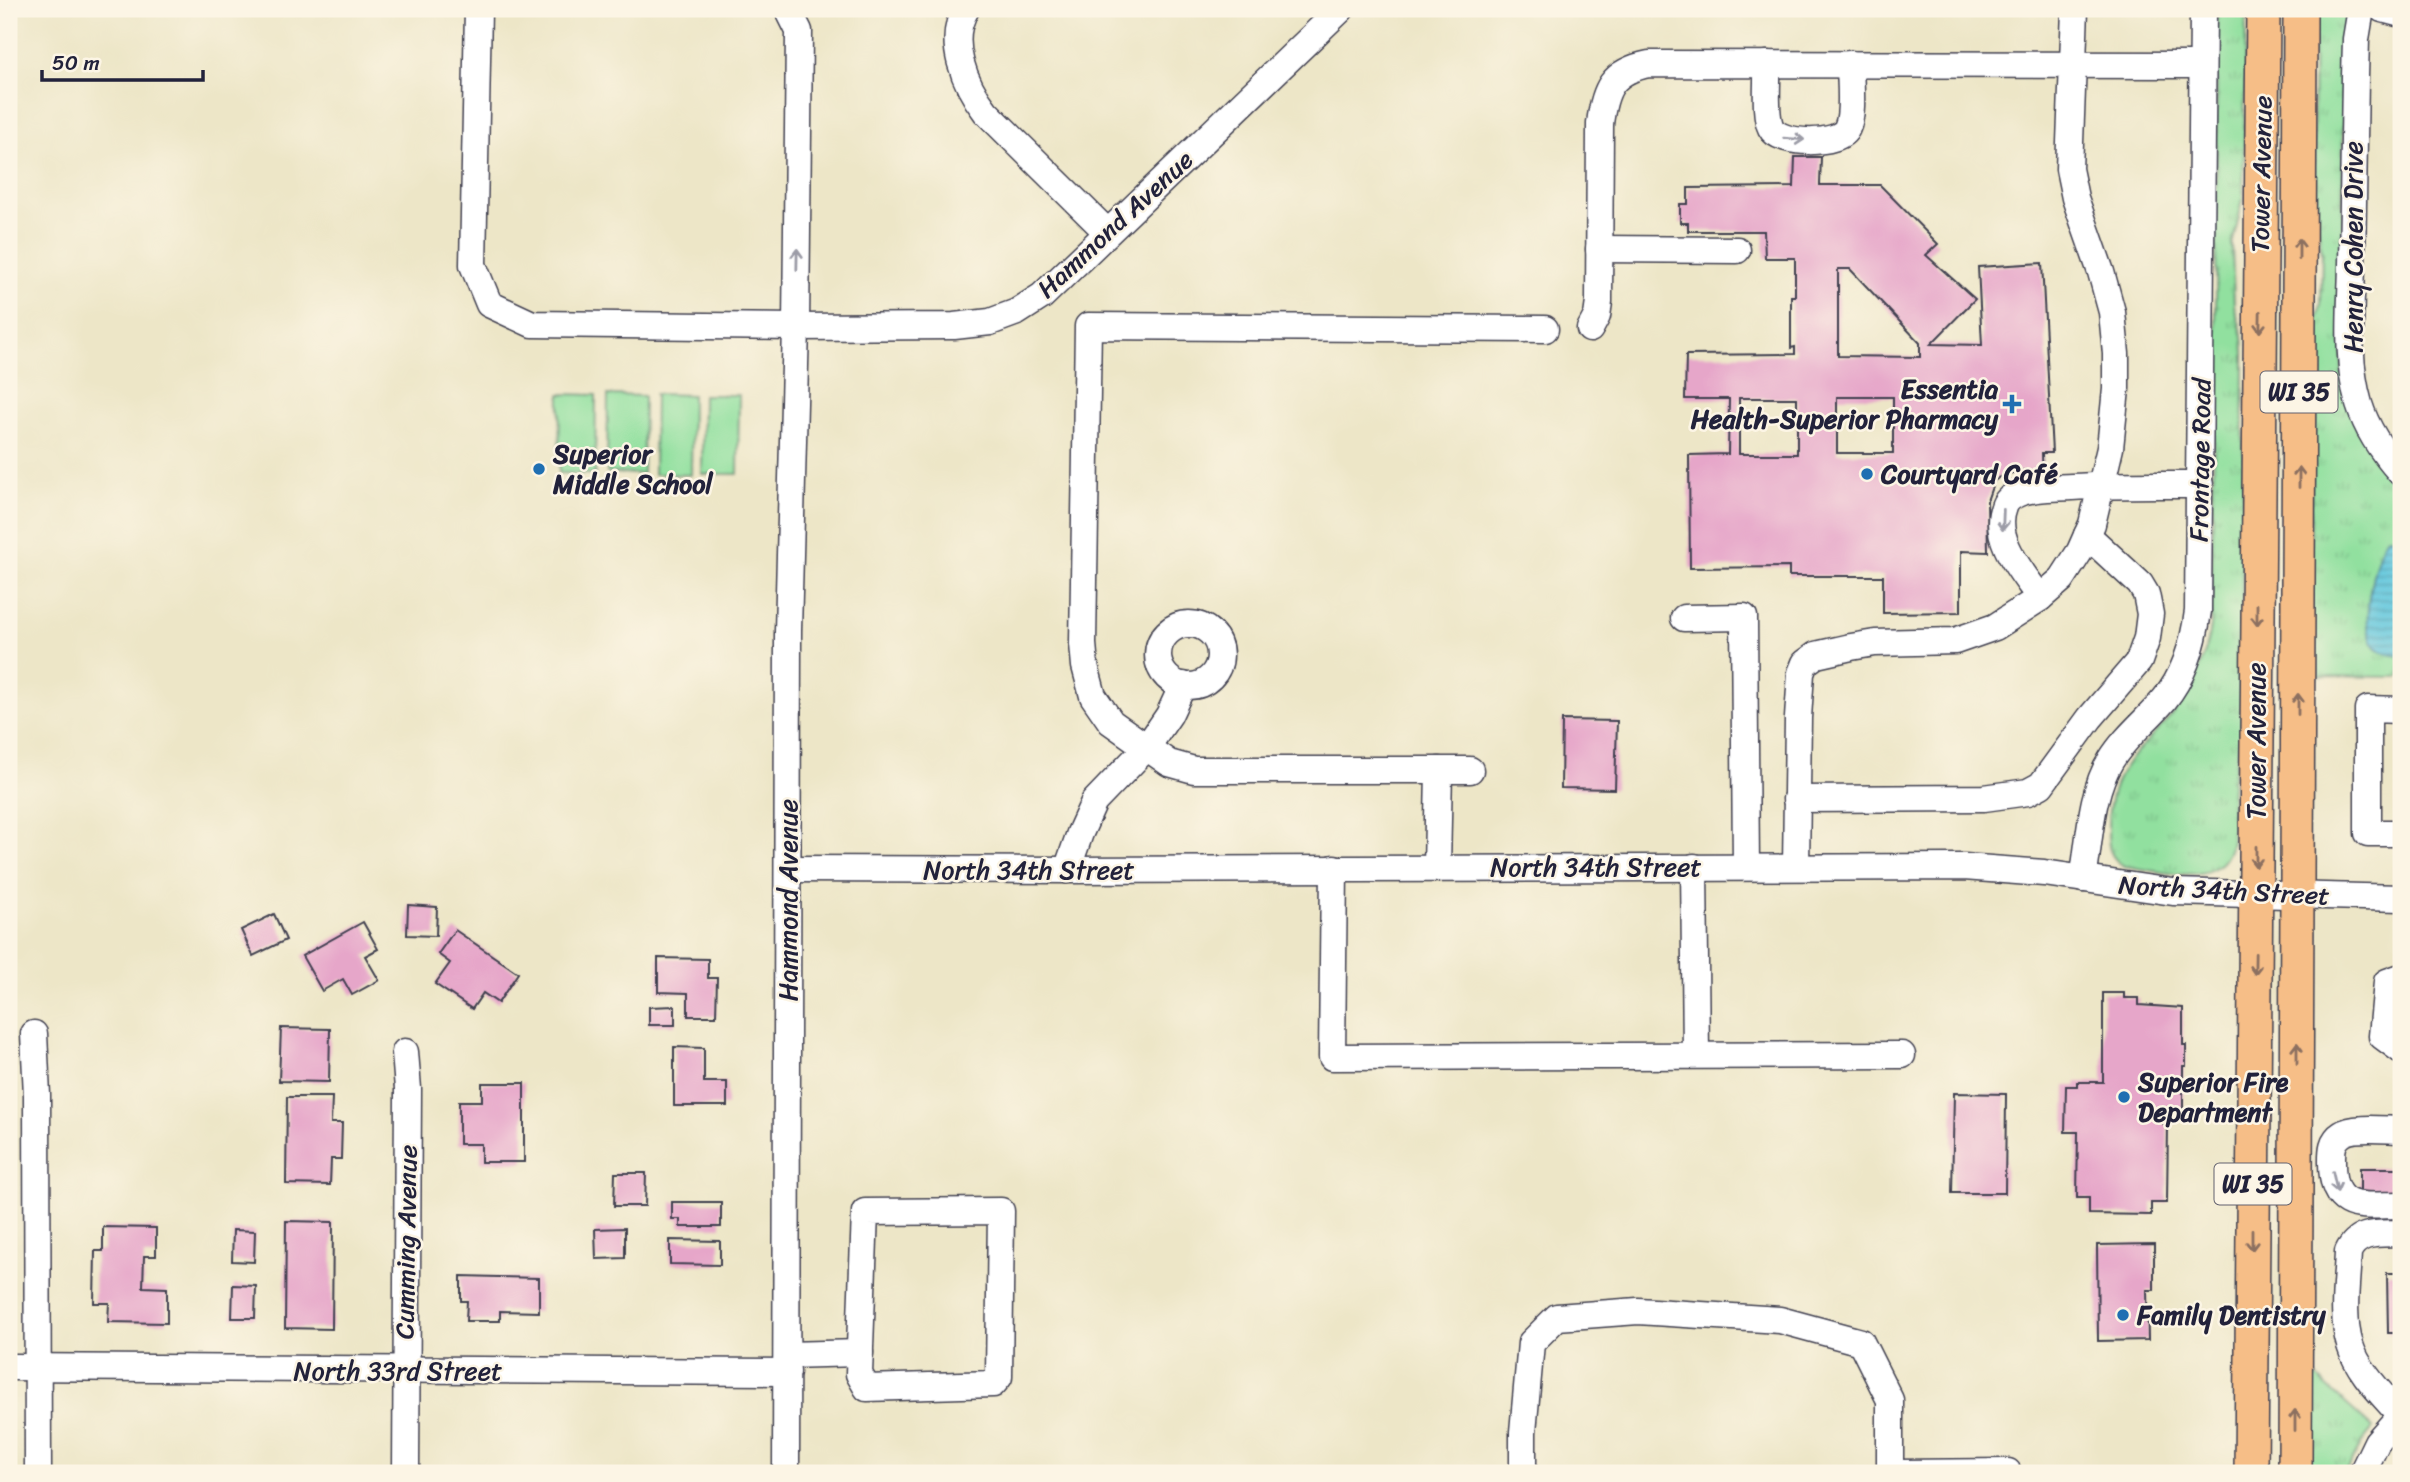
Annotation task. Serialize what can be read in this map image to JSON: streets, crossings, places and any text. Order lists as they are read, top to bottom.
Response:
{
  "streets": {
    "main road": ["Tower Avenue", "WI 35"],
    "street": [
      "Hammond Avenue",
      "Henry Cohen Drive",
      "Frontage Road",
      "North 34th Street",
      "Cumming Avenue",
      "North 33rd Street"
    ]
  },
  "crossings": [
    ["Tower Avenue", "North 34th Street"],
    ["Hammond Avenue", "North 34th Street"],
    ["Hammond Avenue", "North 33rd Street"],
    ["Frontage Road", "North 34th Street"],
    ["Cumming Avenue", "North 33rd Street"]
  ],
  "places": {
    "health": ["Essentia Health-Superior Pharmacy"],
    "other": [
      "Superior Middle School",
      "Courtyard Café",
      "Superior Fire Department",
      "Family Dentistry"
    ]
  },
  "scale_bar": "50 m"
}
